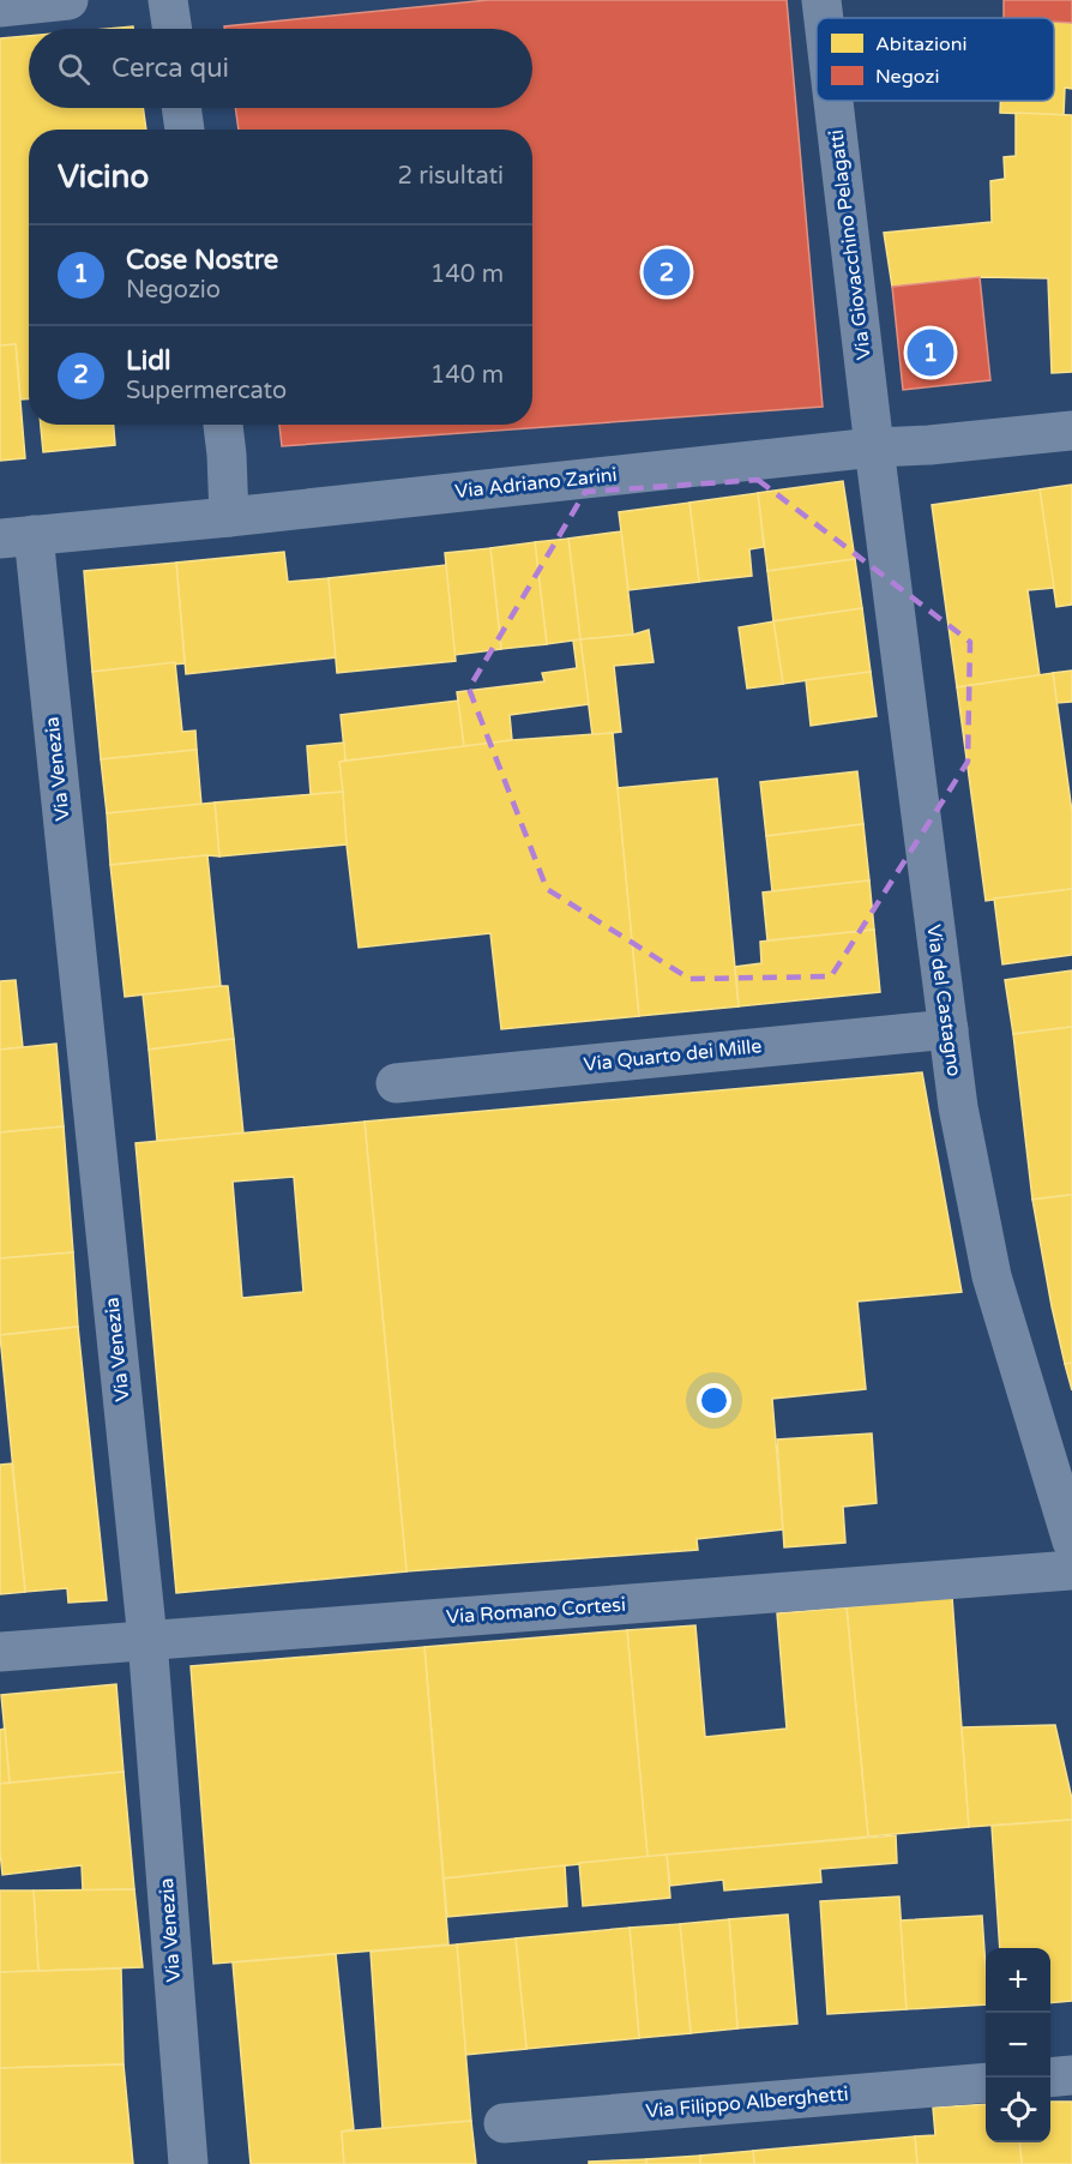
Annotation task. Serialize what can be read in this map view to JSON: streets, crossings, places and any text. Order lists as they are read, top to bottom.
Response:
{
  "streets": {
    "street": [
      "Via Giovacchino Pelagatti",
      "Via Adriano Zarini",
      "Via Venezia",
      "Via del Castagno",
      "Via Quarto dei Mille",
      "Via Romano Cortesi",
      "Via Filippo Alberghetti"
    ]
  },
  "crossings": [
    ["Via Giovacchino Pelagatti", "Via Adriano Zarini"],
    ["Via Giovacchino Pelagatti", "Via del Castagno"],
    ["Via Adriano Zarini", "Via Venezia"],
    ["Via Adriano Zarini", "Via del Castagno"],
    ["Via Venezia", "Via Romano Cortesi"],
    ["Via del Castagno", "Via Quarto dei Mille"]
  ],
  "legend": ["Abitazioni", "Negozi"],
  "page": {
    "search": "Cerca qui",
    "heading": ["Vicino", "2 risultati"],
    "list": [
      {
        "mark": "1",
        "name": "Cose Nostre",
        "note": "Negozio",
        "value": "140 m"
      },
      {
        "mark": "2",
        "name": "Lidl",
        "note": "Supermercato",
        "value": "140 m"
      }
    ],
    "pins": ["2", "1"],
    "map_buttons": ["+", "−"]
  }
}
